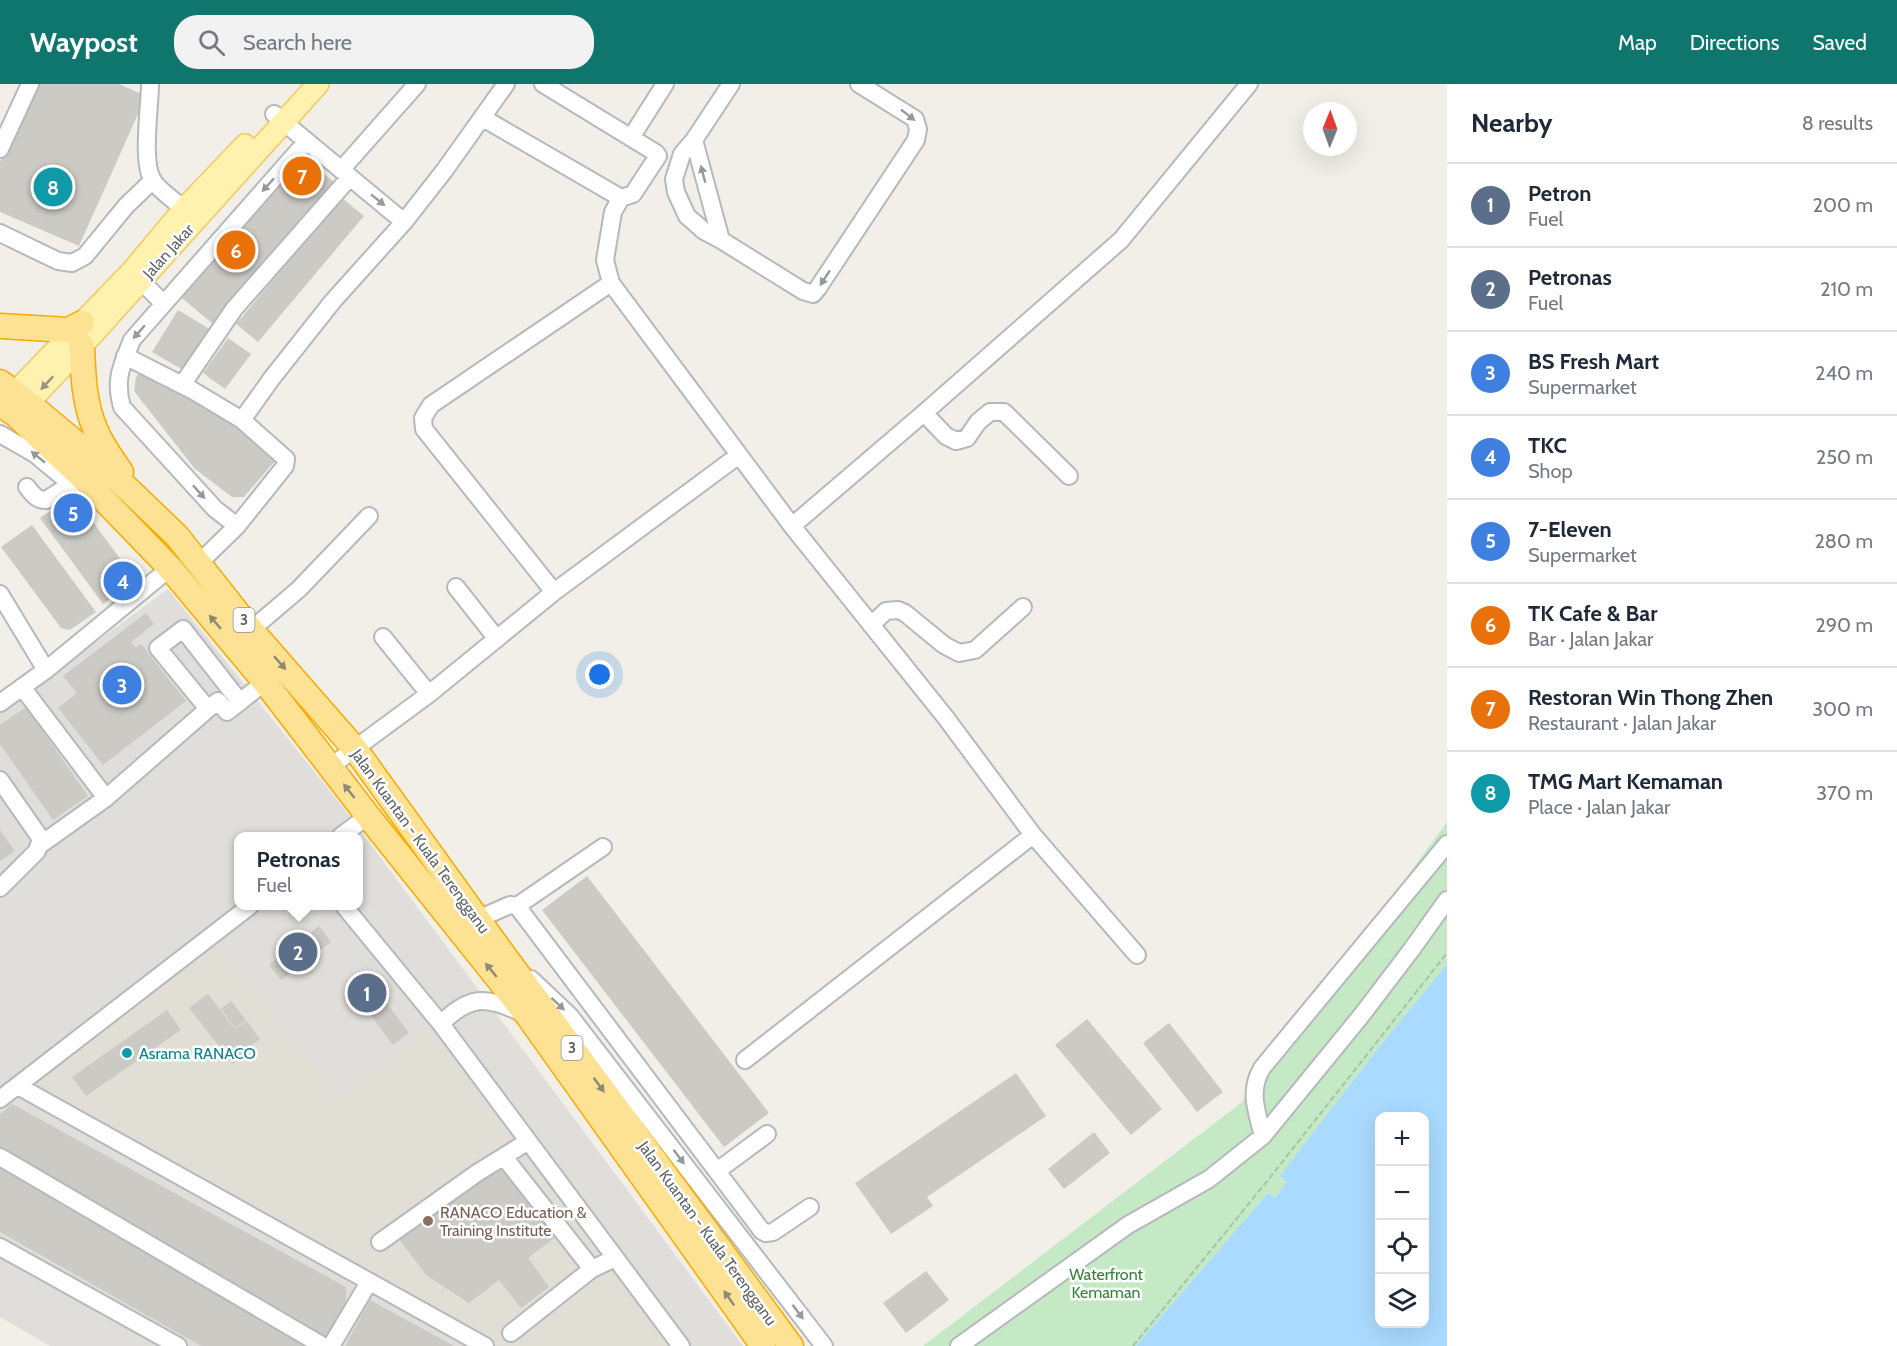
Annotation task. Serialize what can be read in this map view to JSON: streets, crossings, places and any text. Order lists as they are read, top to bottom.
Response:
{
  "streets": {
    "highway": ["3", "Jalan Kuantan - Kuala Terengganu"],
    "main road": ["Jalan Jakar"]
  },
  "crossings": [
    ["Jalan Jakar", "Jalan Kuantan - Kuala Terengganu"]
  ],
  "parks": ["Waterfront Kemaman"],
  "places": ["Asrama RANACO", "RANACO Education & Training Institute"],
  "north": "top",
  "page": {
    "header": "Waypost",
    "search": "Search here",
    "nav": ["Map", "Directions", "Saved"],
    "heading": ["Nearby", "8 results"],
    "pins": [
      "7",
      "8",
      "6",
      "5",
      "4",
      "3",
      "2",
      "1"
    ],
    "list": [
      {
        "mark": "1",
        "name": "Petron",
        "note": "Fuel",
        "value": "200 m"
      },
      {
        "mark": "2",
        "name": "Petronas",
        "note": "Fuel",
        "value": "210 m"
      },
      {
        "mark": "3",
        "name": "BS Fresh Mart",
        "note": "Supermarket",
        "value": "240 m"
      },
      {
        "mark": "4",
        "name": "TKC",
        "note": "Shop",
        "value": "250 m"
      },
      {
        "mark": "5",
        "name": "7-Eleven",
        "note": "Supermarket",
        "value": "280 m"
      },
      {
        "mark": "6",
        "name": "TK Cafe & Bar",
        "note": "Bar · Jalan Jakar",
        "value": "290 m"
      },
      {
        "mark": "7",
        "name": "Restoran Win Thong Zhen",
        "note": "Restaurant · Jalan Jakar",
        "value": "300 m"
      },
      {
        "mark": "8",
        "name": "TMG Mart Kemaman",
        "note": "Place · Jalan Jakar",
        "value": "370 m"
      }
    ],
    "popup": ["Petronas", "Fuel"],
    "map_buttons": ["+", "−"]
  }
}
